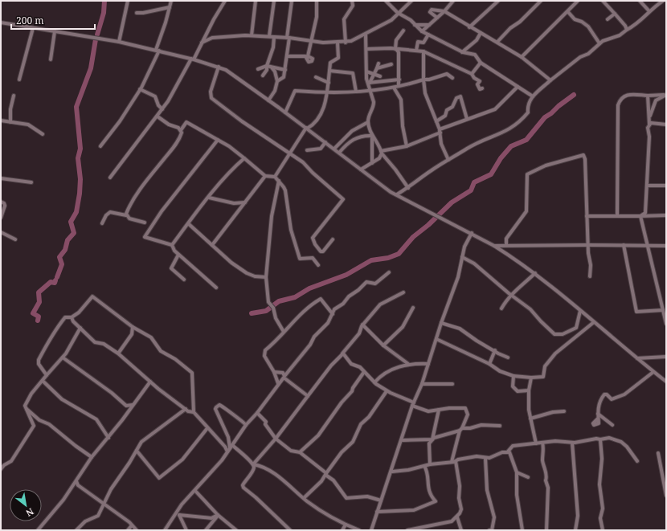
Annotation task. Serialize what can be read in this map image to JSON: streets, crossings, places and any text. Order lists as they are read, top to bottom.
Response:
{
  "scale_bar": "200 m",
  "north": "bottom right"
}
